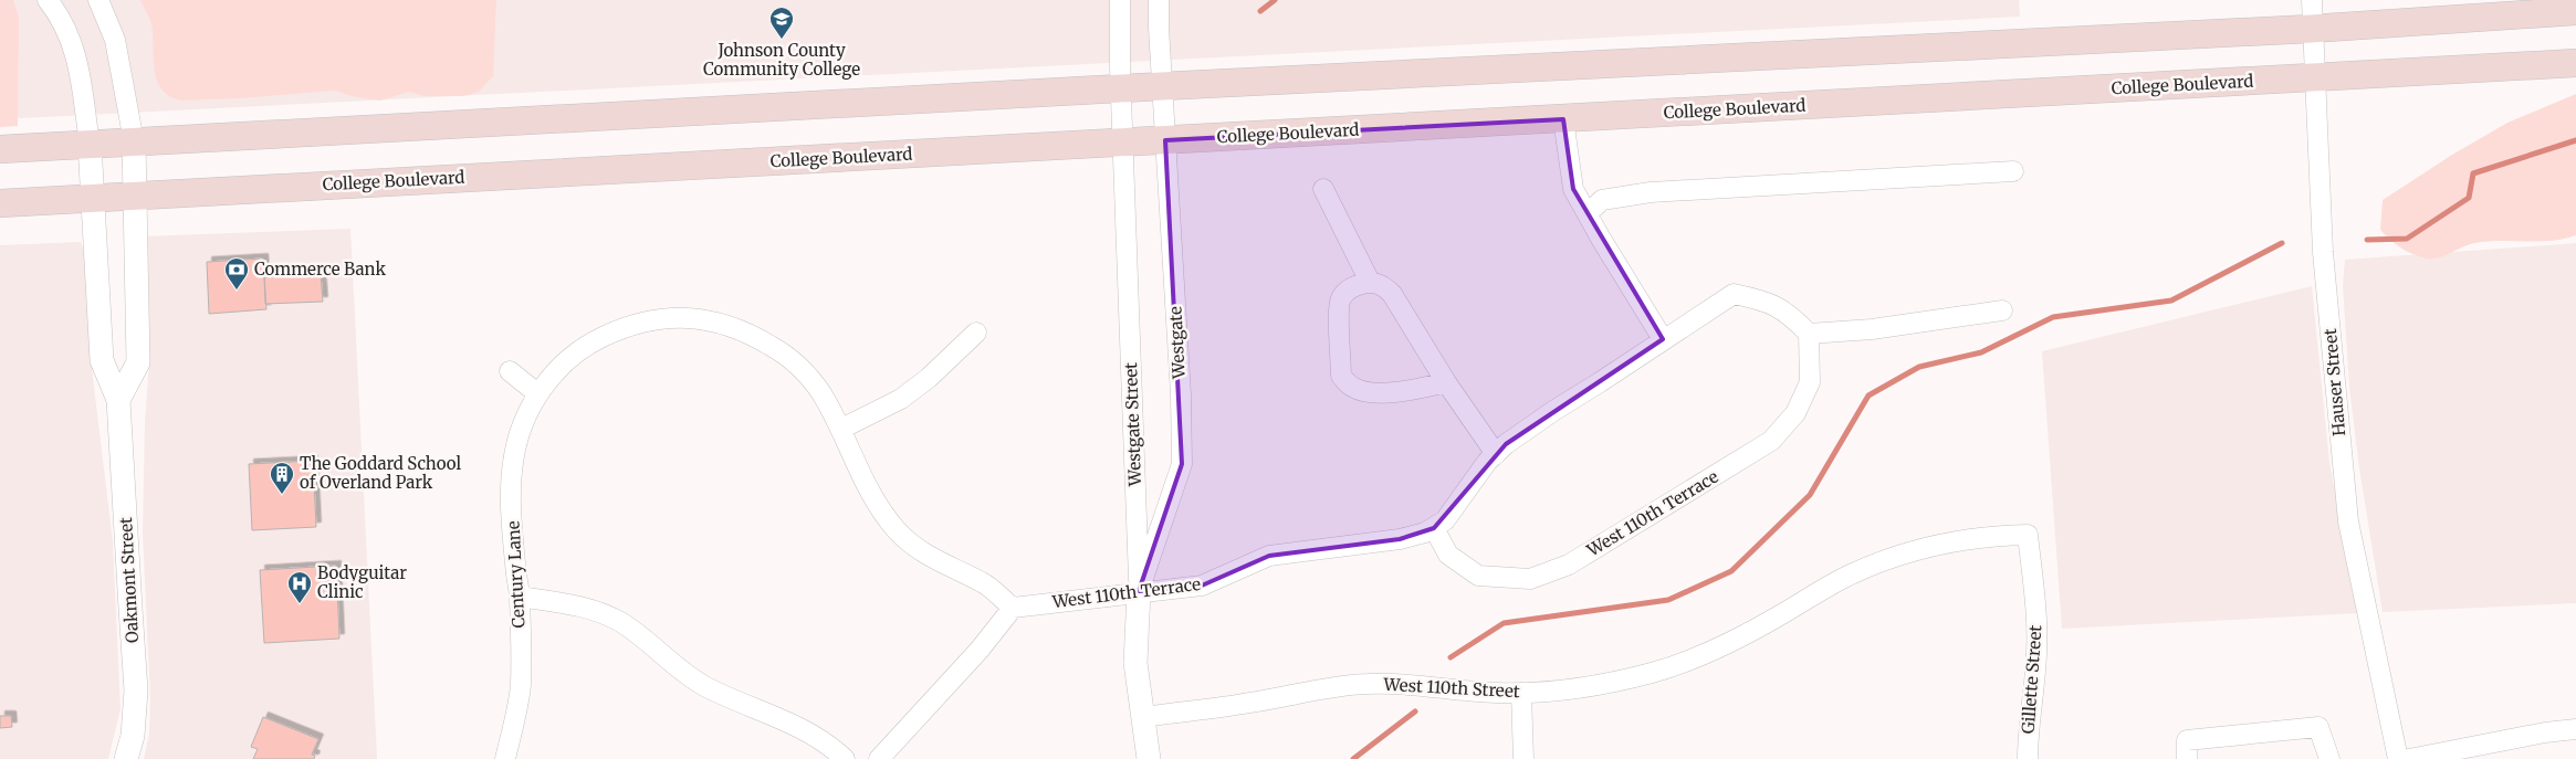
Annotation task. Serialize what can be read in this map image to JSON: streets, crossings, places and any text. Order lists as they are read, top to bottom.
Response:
{
  "streets": {
    "main road": ["College Boulevard"],
    "street": [
      "Westgate",
      "Hauser Street",
      "Westgate Street",
      "West 110th Terrace",
      "Century Lane",
      "Oakmont Street",
      "Gillette Street",
      "West 110th Street"
    ]
  },
  "crossings": [
    ["College Boulevard", "Westgate"],
    ["College Boulevard", "Hauser Street"],
    ["College Boulevard", "Westgate Street"],
    ["College Boulevard", "Oakmont Street"],
    ["Westgate", "Westgate Street"],
    ["Westgate", "West 110th Terrace"],
    ["Westgate Street", "West 110th Terrace"],
    ["Westgate Street", "West 110th Street"],
    ["West 110th Terrace", "Century Lane"],
    ["Gillette Street", "West 110th Street"]
  ],
  "places": {
    "school or university": ["Johnson County Community College"],
    "bank": ["Commerce Bank"],
    "building": ["The Goddard School of Overland Park"],
    "hospital": ["Bodyguitar Clinic"]
  }
}
